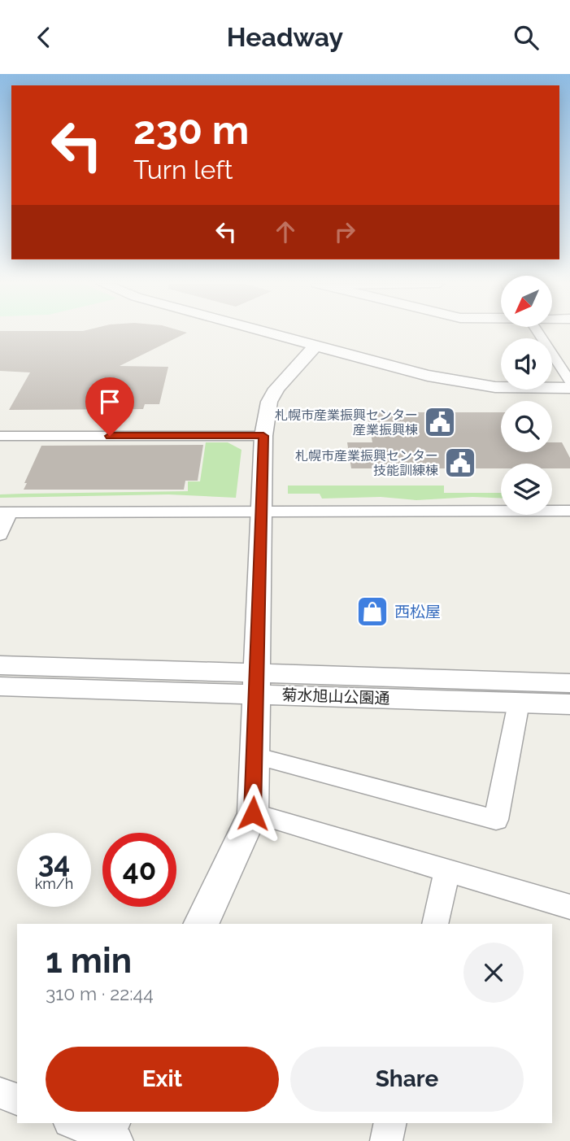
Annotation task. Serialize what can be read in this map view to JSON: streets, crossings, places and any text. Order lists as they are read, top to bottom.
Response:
{
  "streets": {
    "street": ["菊水旭山公園通"]
  },
  "places": {
    "public building": ["札幌市産業振興センター 産業振興棟", "札幌市産業振興センター 技能訓練棟"],
    "shop": ["西松屋"]
  },
  "north": "bottom left",
  "page": {
    "header": "Headway",
    "turn": ["230 m", "Turn left"],
    "speed": "34 km/h",
    "limit": "40",
    "heading": ["1 min", "310 m · 22:44"],
    "buttons": ["Exit", "Share"]
  }
}
